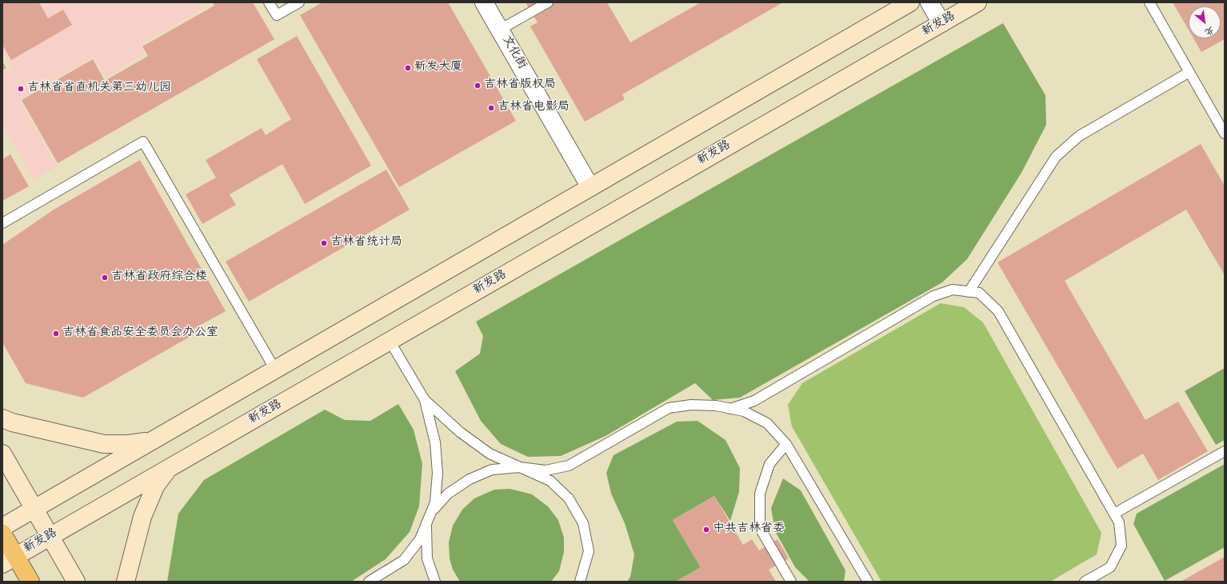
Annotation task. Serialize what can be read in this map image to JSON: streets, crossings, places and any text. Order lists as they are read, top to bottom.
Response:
{
  "streets": {
    "main road": ["新发路"],
    "street": ["文化街"]
  },
  "places": [
    "新发大厦",
    "吉林省版权局",
    "吉林省省直机关第三幼儿园",
    "吉林省电影局",
    "吉林省统计局",
    "吉林省政府综合楼",
    "吉林省食品安全委员会办公室",
    "中共吉林省委"
  ],
  "north": "bottom right"
}
